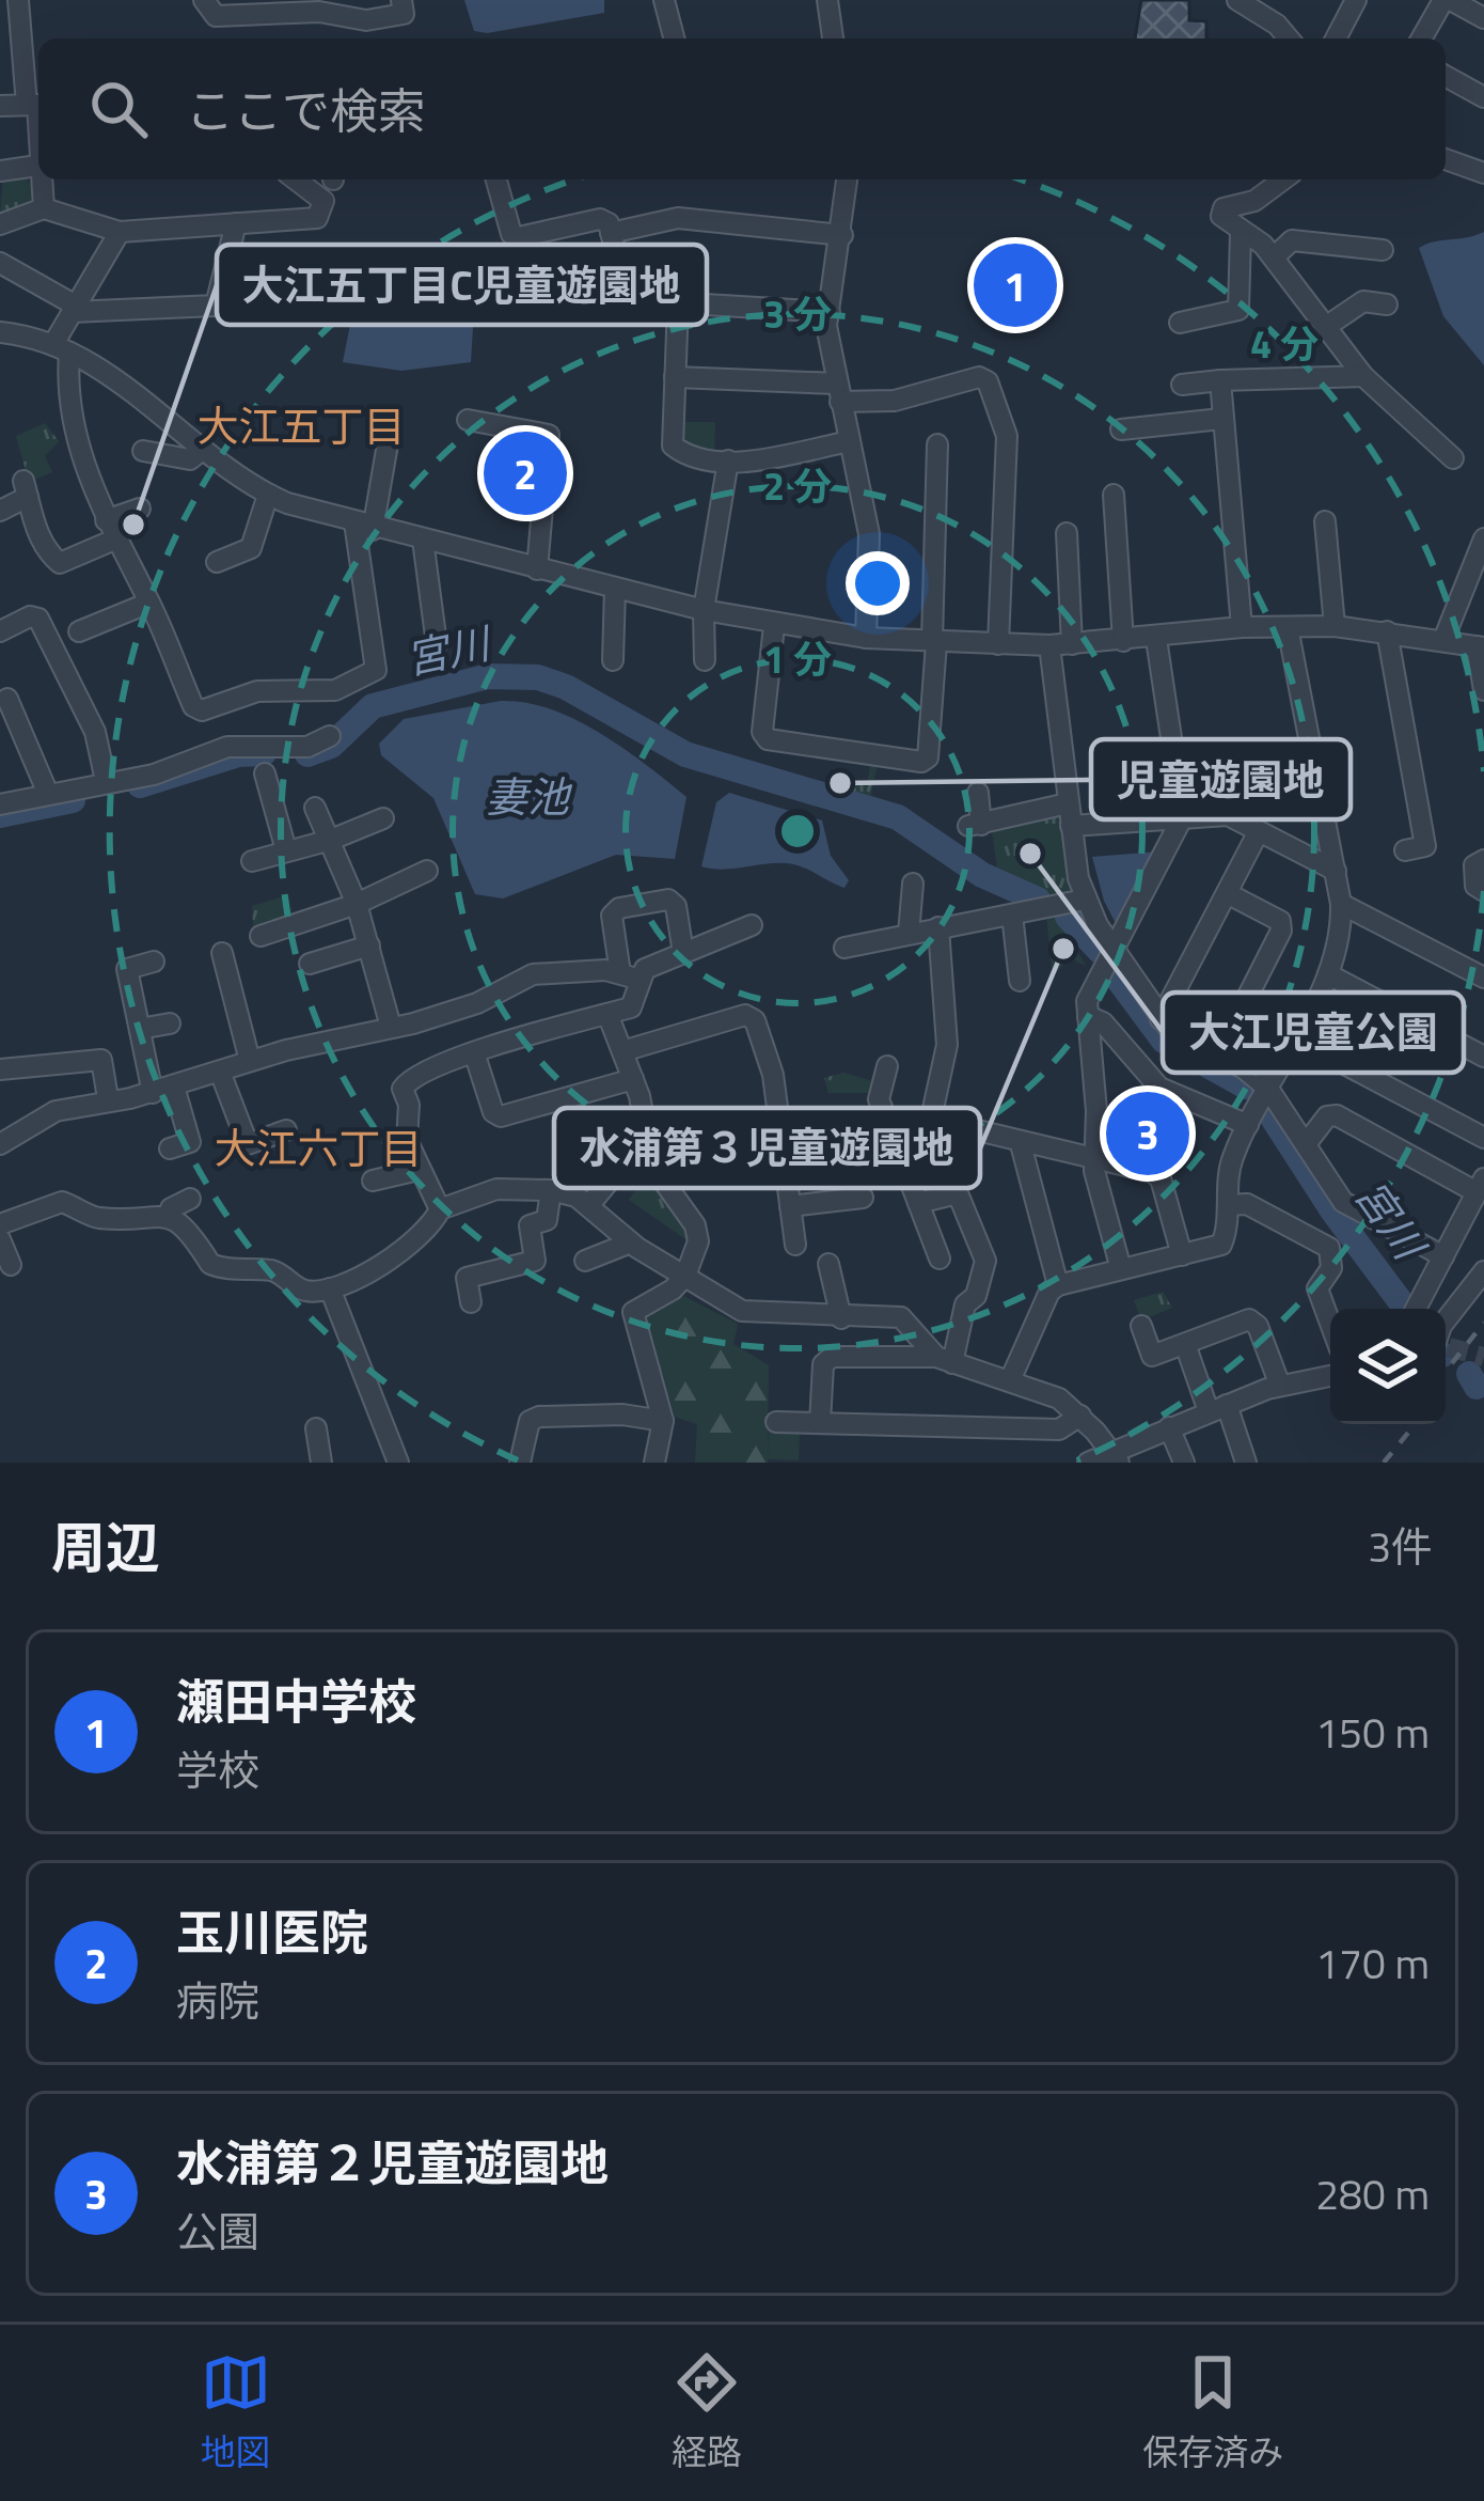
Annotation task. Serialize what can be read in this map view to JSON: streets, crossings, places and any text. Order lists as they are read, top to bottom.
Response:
{
  "districts": ["大江五丁目", "大江六丁目"],
  "water": ["宮川", "妻池"],
  "places": [
    "大江五丁目C児童遊園地",
    "児童遊園地",
    "大江児童公園",
    "水浦第３児童遊園地"
  ],
  "page": {
    "search": "ここで検索",
    "pins": ["1", "2", "3"],
    "heading": ["周辺", "3件"],
    "list": [
      {
        "mark": "1",
        "name": "瀬田中学校",
        "note": "学校",
        "value": "150 m"
      },
      {
        "mark": "2",
        "name": "玉川医院",
        "note": "病院",
        "value": "170 m"
      },
      {
        "mark": "3",
        "name": "水浦第２児童遊園地",
        "note": "公園",
        "value": "280 m"
      }
    ],
    "nav": ["地図", "経路", "保存済み"]
  },
  "rings": [
    "3 分",
    "4 分",
    "2 分",
    "1 分"
  ]
}
